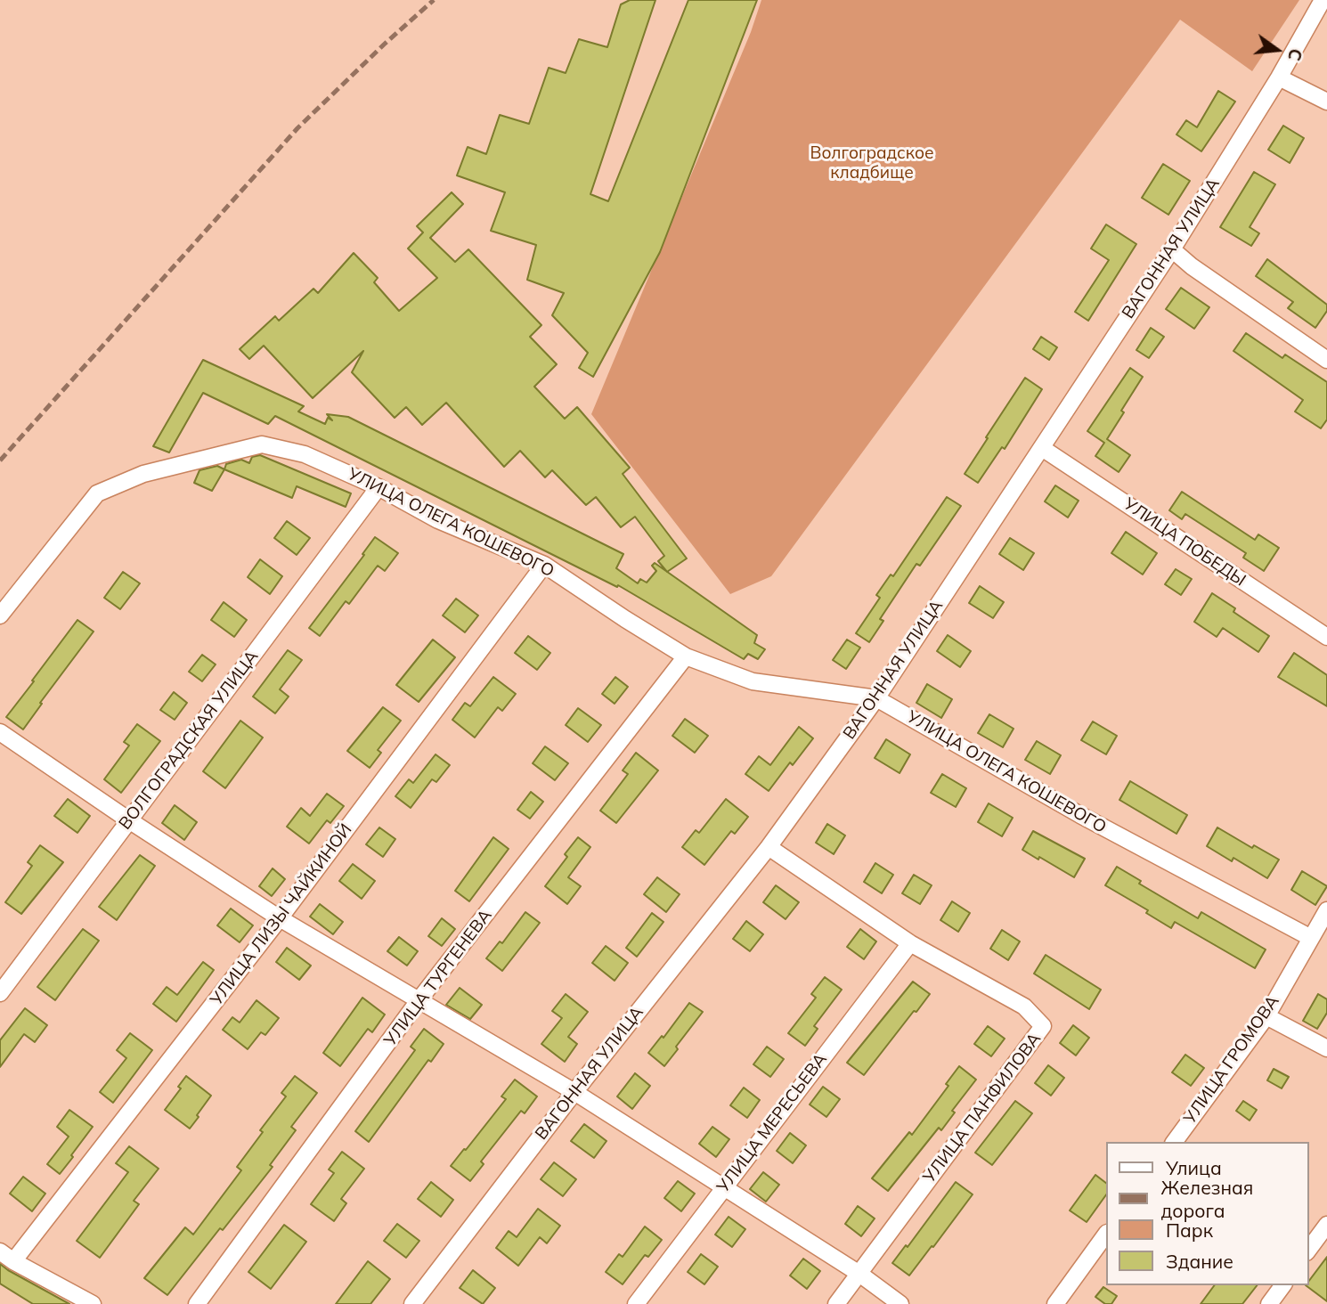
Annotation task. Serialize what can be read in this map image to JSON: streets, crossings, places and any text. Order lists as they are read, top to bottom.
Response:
{
  "streets": {
    "street": [
      "ВАГОННАЯ УЛИЦА",
      "УЛИЦА ОЛЕГА КОШЕВОГО",
      "УЛИЦА ПОБЕДЫ",
      "ВОЛГОГРАДСКАЯ УЛИЦА",
      "УЛИЦА ЛИЗЫ ЧАЙКИНОЙ",
      "УЛИЦА ТУРГЕНЕВА",
      "УЛИЦА ГРОМОВА",
      "УЛИЦА ПАНФИЛОВА",
      "УЛИЦА МЕРЕСЬЕВА"
    ]
  },
  "crossings": [
    ["ВАГОННАЯ УЛИЦА", "УЛИЦА ОЛЕГА КОШЕВОГО"],
    ["ВАГОННАЯ УЛИЦА", "УЛИЦА ПОБЕДЫ"],
    ["ВАГОННАЯ УЛИЦА", "УЛИЦА ПАНФИЛОВА"],
    ["УЛИЦА ОЛЕГА КОШЕВОГО", "ВОЛГОГРАДСКАЯ УЛИЦА"],
    ["УЛИЦА ОЛЕГА КОШЕВОГО", "УЛИЦА ЛИЗЫ ЧАЙКИНОЙ"],
    ["УЛИЦА ОЛЕГА КОШЕВОГО", "УЛИЦА ТУРГЕНЕВА"],
    ["УЛИЦА ОЛЕГА КОШЕВОГО", "УЛИЦА ГРОМОВА"],
    ["УЛИЦА ПАНФИЛОВА", "УЛИЦА МЕРЕСЬЕВА"]
  ],
  "parks": ["Волгоградское кладбище"],
  "legend": [
    "Улица",
    "Железная дорога",
    "Парк",
    "Здание"
  ],
  "north": "right"
}
